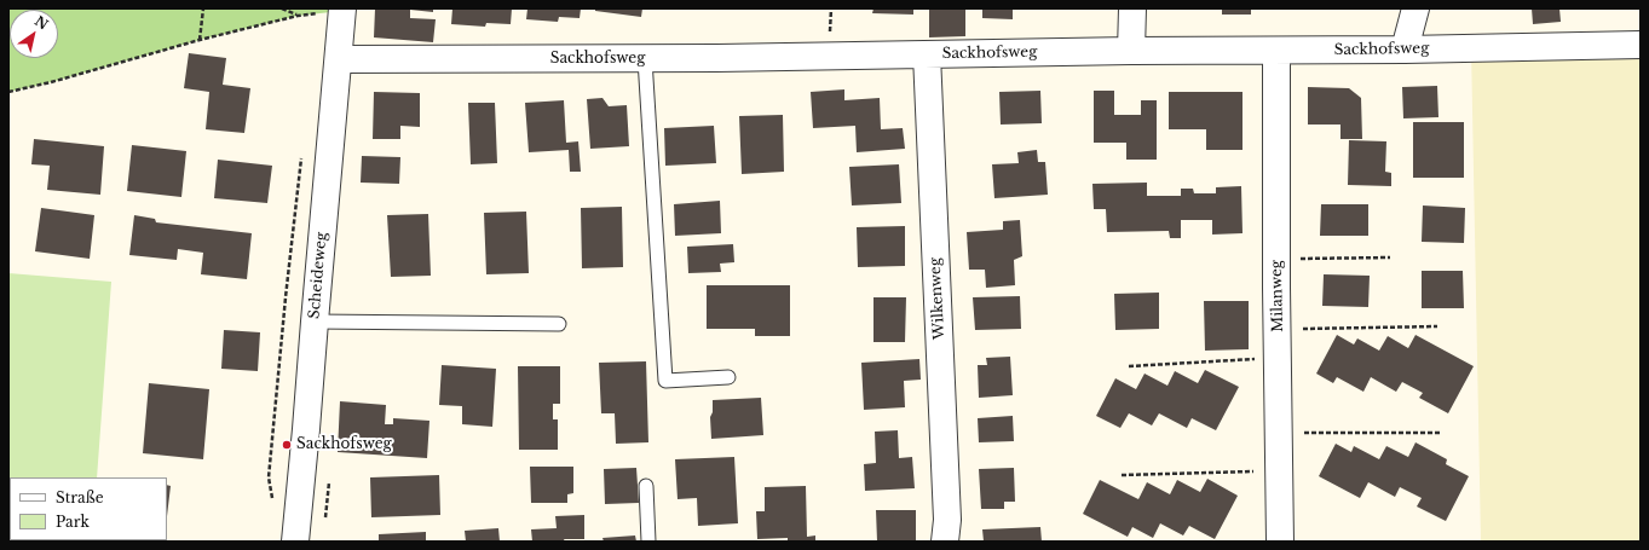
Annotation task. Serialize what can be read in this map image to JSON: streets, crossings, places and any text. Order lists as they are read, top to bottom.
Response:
{
  "streets": {
    "street": [
      "Sackhofsweg",
      "Scheideweg",
      "Milanweg",
      "Wilkenweg"
    ]
  },
  "crossings": [
    ["Sackhofsweg", "Scheideweg"],
    ["Sackhofsweg", "Milanweg"],
    ["Sackhofsweg", "Wilkenweg"]
  ],
  "places": ["Sackhofsweg"],
  "legend": ["Straße", "Park"],
  "north": "top right"
}
